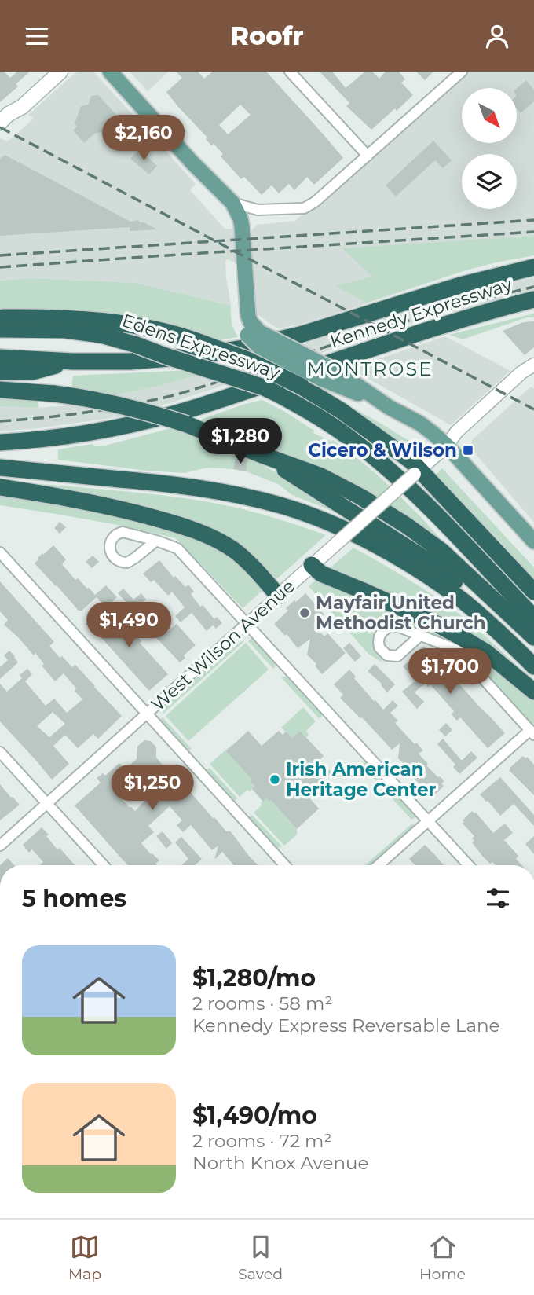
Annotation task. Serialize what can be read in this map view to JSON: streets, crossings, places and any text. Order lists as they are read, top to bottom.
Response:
{
  "streets": {
    "highway": ["Kennedy Expressway", "Edens Expressway"],
    "street": ["West Wilson Avenue"]
  },
  "districts": ["MONTROSE"],
  "places": {
    "transit": ["Cicero & Wilson"],
    "other": ["Mayfair United Methodist Church", "Irish American Heritage Center"]
  },
  "north": "bottom right",
  "page": {
    "header": "Roofr",
    "price": [
      "$2,160",
      "$1,280",
      "$1,490",
      "$1,700",
      "$1,250"
    ],
    "heading": "5 homes",
    "list": [
      {
        "name": "$1,280/mo",
        "note": "2 rooms · 58 m² · Kennedy Express Reversable Lane"
      },
      {
        "name": "$1,490/mo",
        "note": "2 rooms · 72 m² · North Knox Avenue"
      }
    ],
    "tabs": ["Map", "Saved", "Home"]
  }
}
